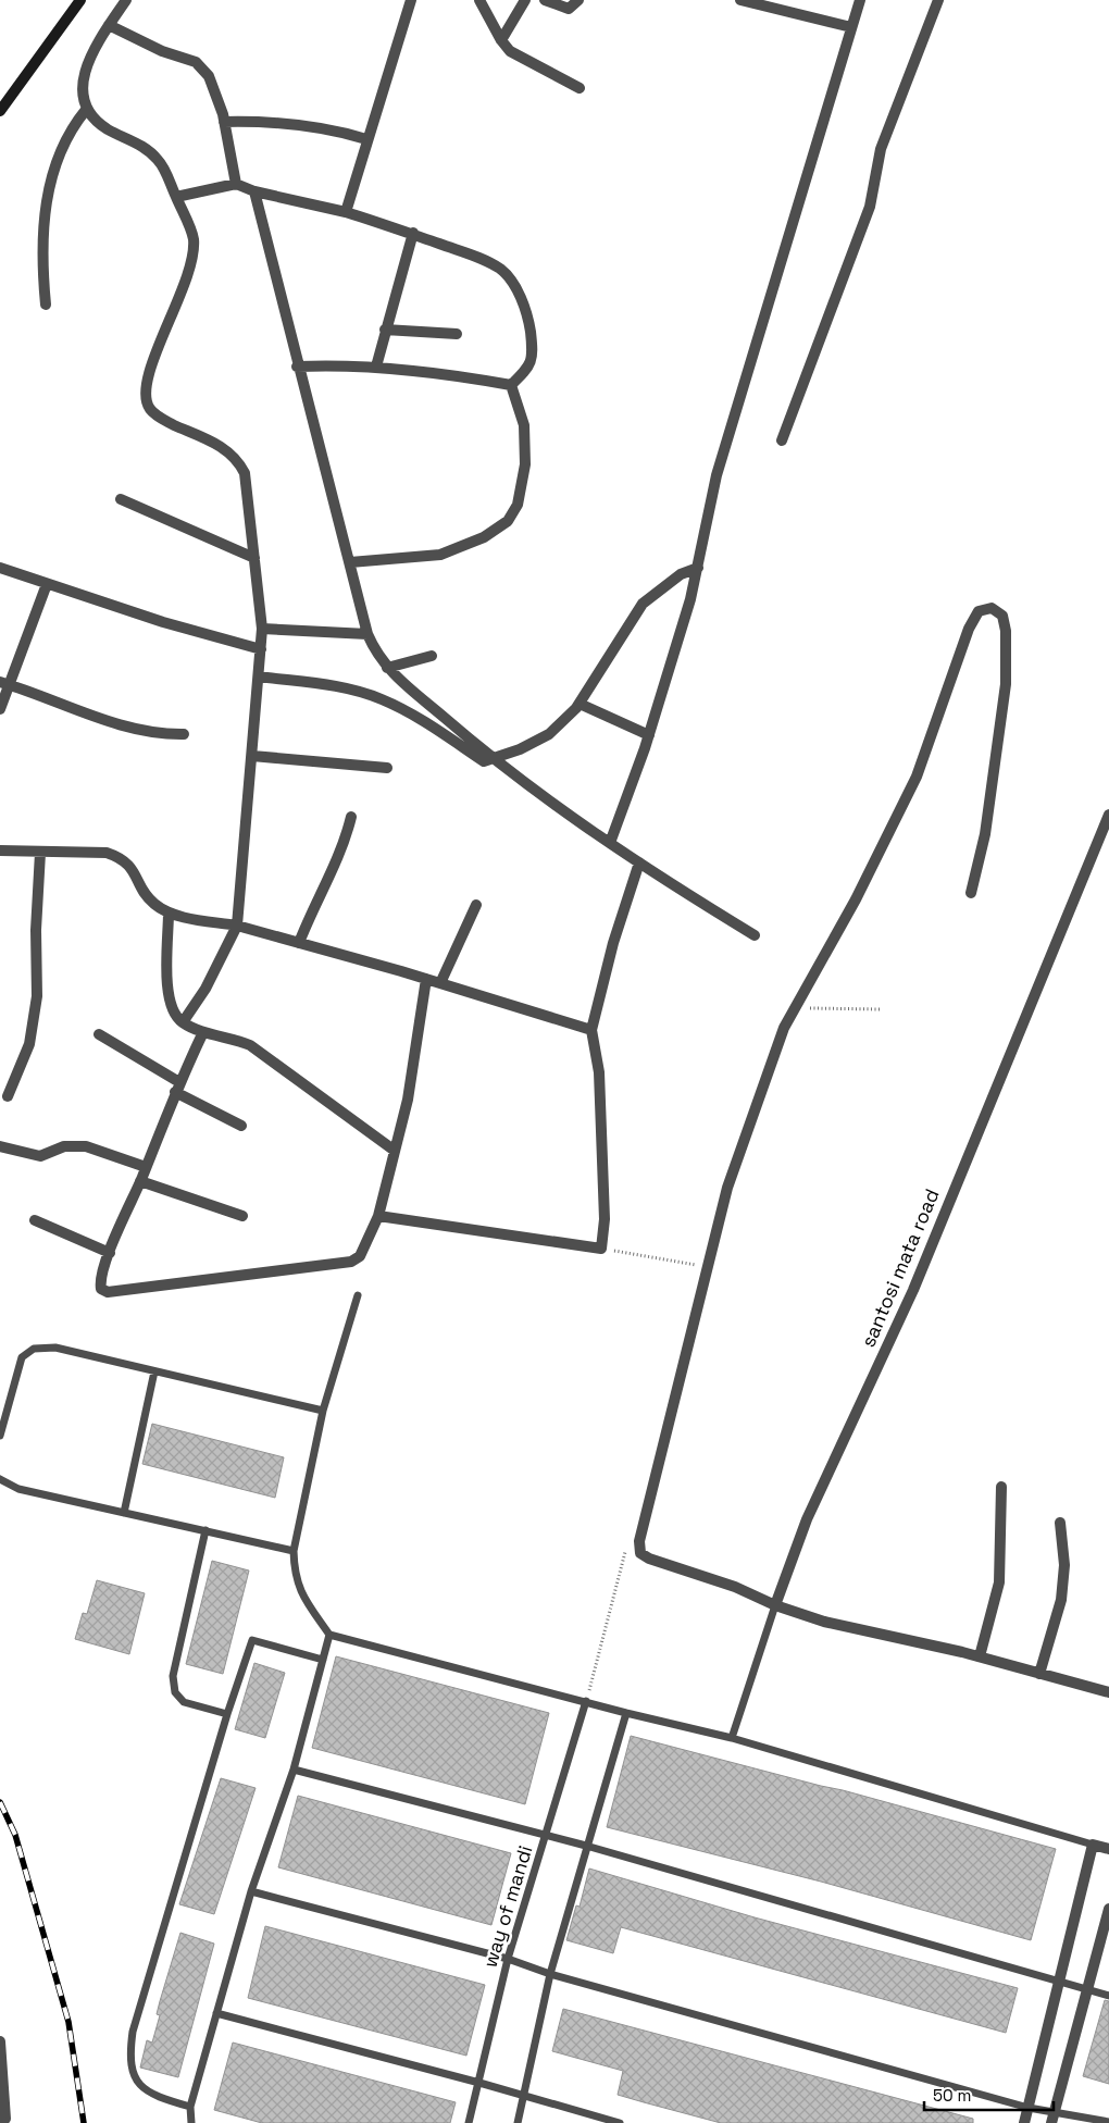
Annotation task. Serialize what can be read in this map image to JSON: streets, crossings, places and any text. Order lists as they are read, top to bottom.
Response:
{
  "streets": {
    "street": ["santosi mata road"],
    "lane": ["way of mandi"]
  },
  "scale_bar": "50 m"
}
